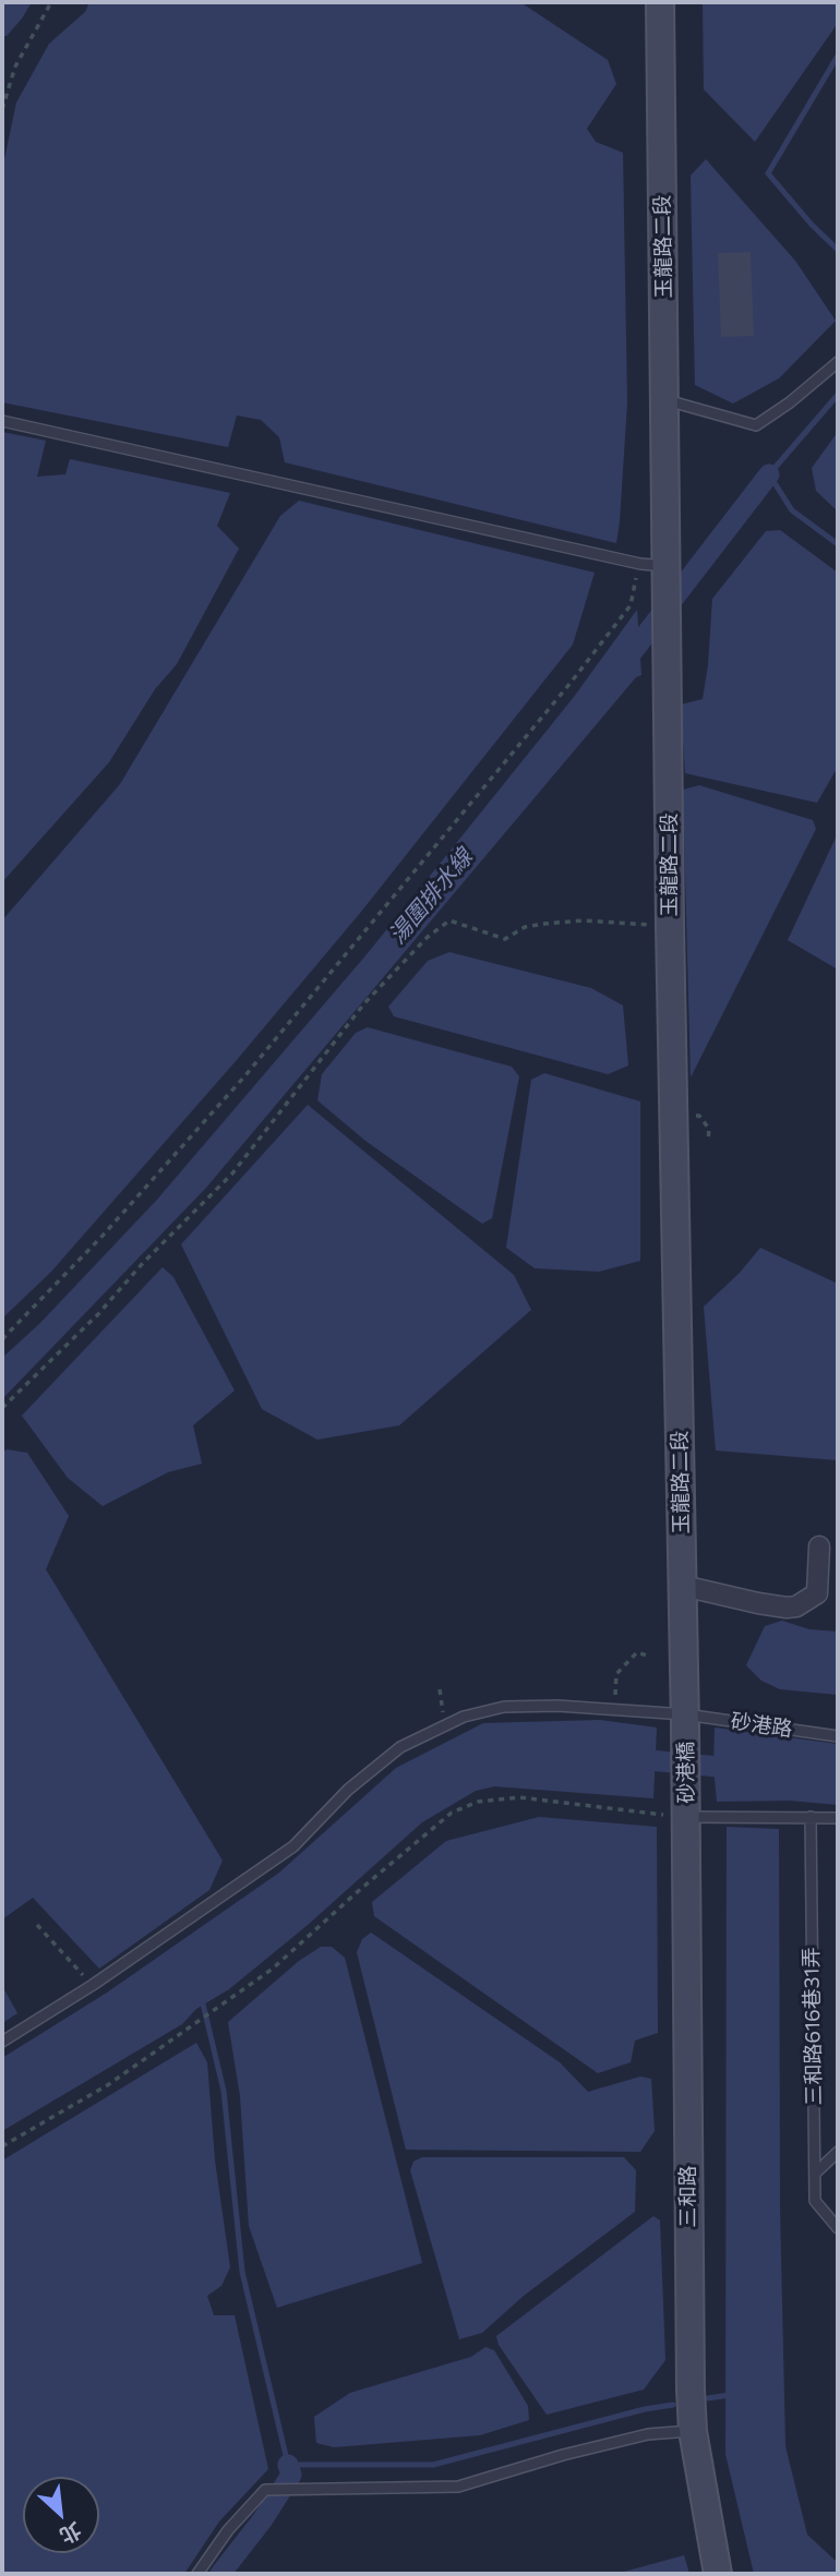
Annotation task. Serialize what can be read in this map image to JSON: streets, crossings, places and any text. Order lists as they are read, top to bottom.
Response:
{
  "streets": {
    "main road": ["玉龍路二段", "砂港橋", "三和路"],
    "lane": ["砂港路", "三和路616巷31弄"]
  },
  "crossings": [
    ["玉龍路二段", "砂港路"],
    ["玉龍路二段", "砂港橋"],
    ["砂港路", "砂港橋"],
    ["砂港橋", "三和路"]
  ],
  "water": ["湯圍排水線"],
  "north": "bottom right"
}
